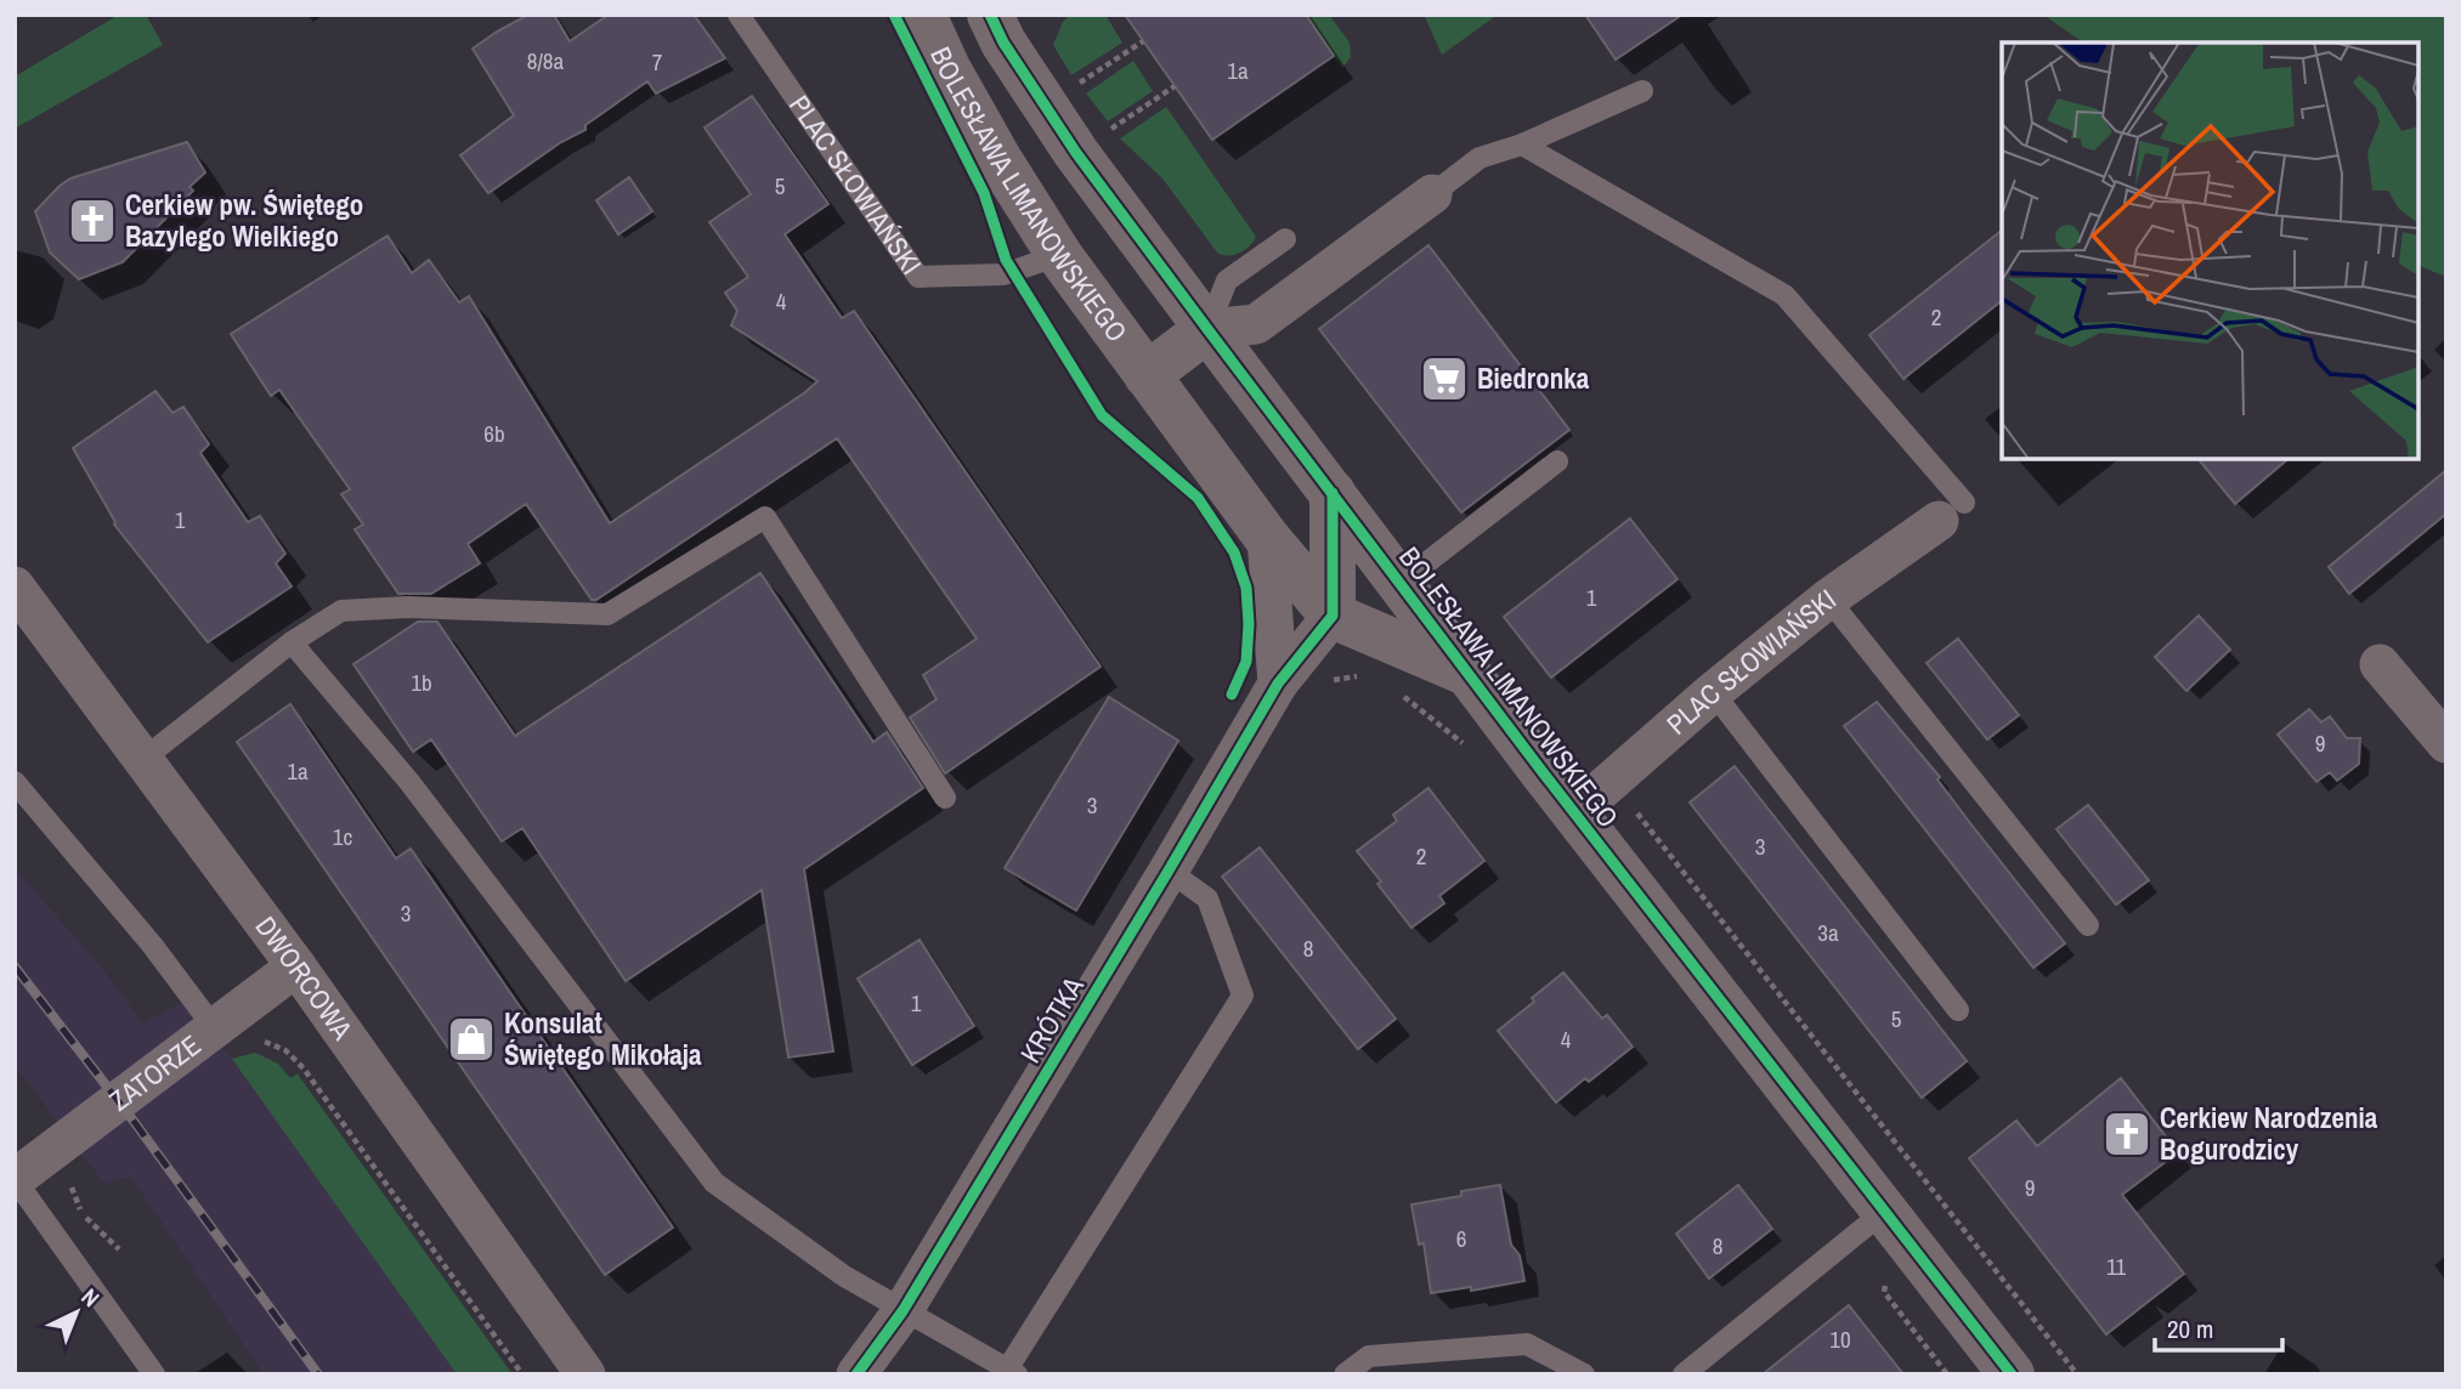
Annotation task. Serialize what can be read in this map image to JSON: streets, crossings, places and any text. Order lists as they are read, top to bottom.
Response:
{
  "streets": {
    "street": [
      "PLAC SŁOWIAŃSKI",
      "BOLESŁAWA LIMANOWSKIEGO",
      "DWORCOWA",
      "KRÓTKA",
      "ZATORZE"
    ]
  },
  "crossings": [
    ["PLAC SŁOWIAŃSKI", "BOLESŁAWA LIMANOWSKIEGO"],
    ["BOLESŁAWA LIMANOWSKIEGO", "KRÓTKA"],
    ["DWORCOWA", "ZATORZE"]
  ],
  "places": {
    "church": ["Cerkiew pw. Świętego Bazylego Wielkiego", "Cerkiew Narodzenia Bogurodzicy"],
    "supermarket": ["Biedronka"],
    "shop": ["Konsulat Świętego Mikołaja"]
  },
  "house_numbers": [
    "8/8a",
    "7",
    "1a",
    "5",
    "4",
    "2",
    "6b",
    "1",
    "1",
    "1b",
    "9",
    "1a",
    "3",
    "1c",
    "3",
    "2",
    "3",
    "3a",
    "8",
    "1",
    "5",
    "4",
    "9",
    "6",
    "8",
    "11",
    "10"
  ],
  "scale_bar": "20 m",
  "north": "top right"
}
